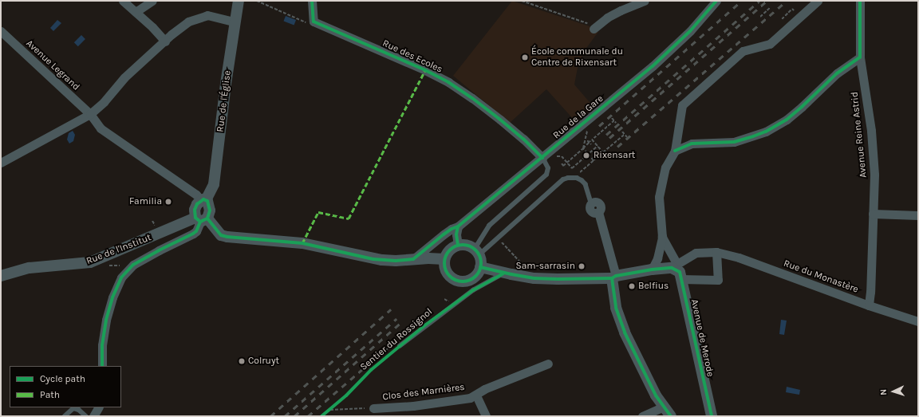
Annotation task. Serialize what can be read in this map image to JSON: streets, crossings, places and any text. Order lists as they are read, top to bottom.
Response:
{
  "streets": {
    "street": [
      "Rue des Ecoles",
      "Avenue Legrand",
      "Rue de l'Église",
      "Rue de la Gare",
      "Avenue Reine Astrid",
      "Rue de l'Institut",
      "Rue du Monastère",
      "Avenue de Merode",
      "Clos des Marnières"
    ],
    "lane": ["Sentier du Rossignol"]
  },
  "crossings": [
    ["Rue des Ecoles", "Rue de la Gare"],
    ["Avenue Legrand", "Rue de l'Église"],
    ["Rue de l'Église", "Rue de l'Institut"],
    ["Avenue Reine Astrid", "Rue du Monastère"],
    ["Rue du Monastère", "Avenue de Merode"]
  ],
  "places": [
    "École communale du Centre de Rixensart",
    "Rixensart",
    "Familia",
    "Sam-sarrasin",
    "Belfius",
    "Colruyt"
  ],
  "legend": ["Cycle path", "Path"],
  "north": "left"
}
